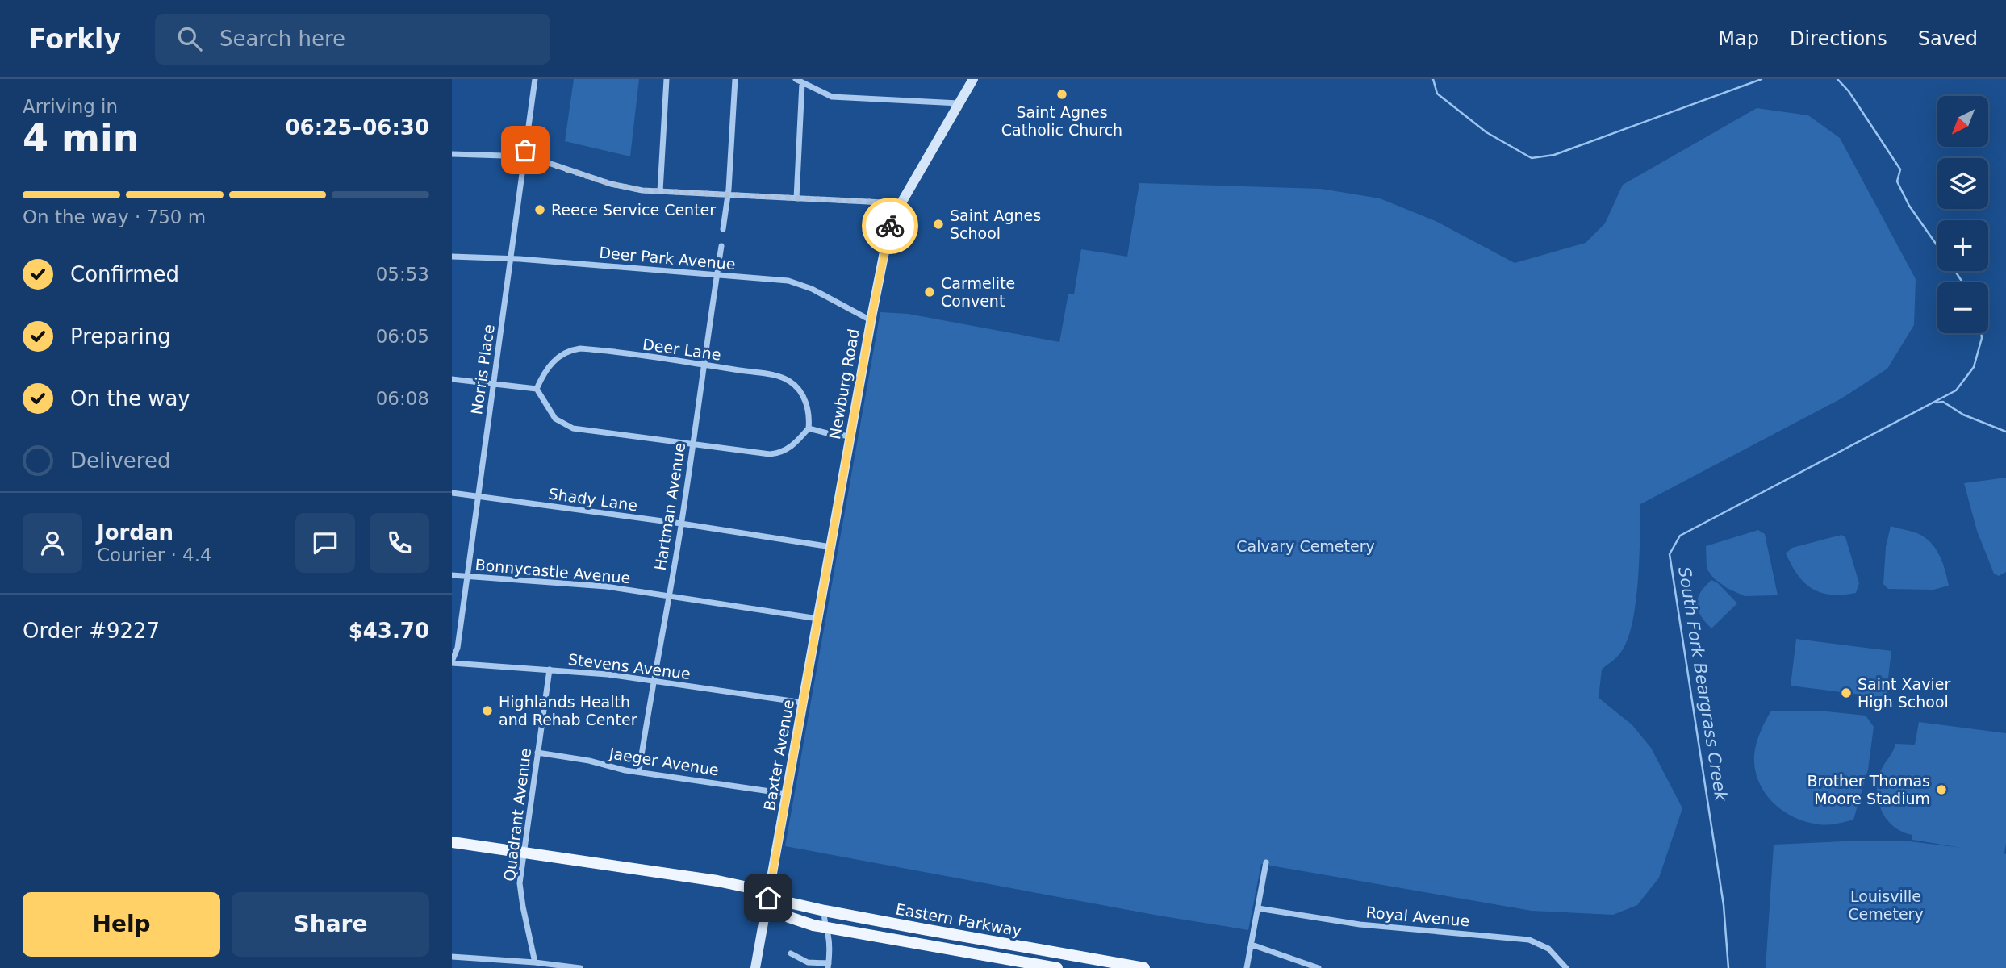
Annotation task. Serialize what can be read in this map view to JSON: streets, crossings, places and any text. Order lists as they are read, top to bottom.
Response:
{
  "streets": {
    "main road": ["Newburg Road", "Baxter Avenue", "Eastern Parkway"],
    "street": [
      "Deer Park Avenue",
      "Deer Lane",
      "Norris Place",
      "Shady Lane",
      "Hartman Avenue",
      "Bonnycastle Avenue",
      "Stevens Avenue",
      "Jaeger Avenue",
      "Quadrant Avenue",
      "Royal Avenue"
    ]
  },
  "crossings": [
    ["Deer Park Avenue", "Norris Place"],
    ["Deer Park Avenue", "Newburg Road"],
    ["Deer Park Avenue", "Hartman Avenue"],
    ["Deer Lane", "Hartman Avenue"],
    ["Norris Place", "Shady Lane"],
    ["Norris Place", "Bonnycastle Avenue"],
    ["Norris Place", "Stevens Avenue"],
    ["Newburg Road", "Shady Lane"],
    ["Newburg Road", "Baxter Avenue"],
    ["Shady Lane", "Hartman Avenue"],
    ["Shady Lane", "Baxter Avenue"],
    ["Hartman Avenue", "Bonnycastle Avenue"],
    ["Hartman Avenue", "Stevens Avenue"],
    ["Hartman Avenue", "Jaeger Avenue"],
    ["Bonnycastle Avenue", "Baxter Avenue"],
    ["Stevens Avenue", "Baxter Avenue"],
    ["Stevens Avenue", "Quadrant Avenue"],
    ["Baxter Avenue", "Jaeger Avenue"],
    ["Baxter Avenue", "Eastern Parkway"],
    ["Jaeger Avenue", "Quadrant Avenue"],
    ["Quadrant Avenue", "Eastern Parkway"]
  ],
  "water": ["South Fork Beargrass Creek"],
  "parks": ["Calvary Cemetery", "Louisville Cemetery"],
  "places": [
    "Saint Agnes Catholic Church",
    "Reece Service Center",
    "Saint Agnes School",
    "Carmelite Convent",
    "Saint Xavier High School",
    "Highlands Health and Rehab Center",
    "Brother Thomas Moore Stadium"
  ],
  "north": "bottom left",
  "page": {
    "header": "Forkly",
    "search": "Search here",
    "nav": ["Map", "Directions", "Saved"],
    "heading": ["4 min", "Arriving in", "06:25–06:30"],
    "panel": [
      "Jordan",
      "Courier · 4.4",
      "Order #9227",
      "$43.70"
    ],
    "map_buttons": ["+", "−"],
    "bar": "On the way · 750 m",
    "list": [
      ["Confirmed", "05:53"],
      ["Preparing", "06:05"],
      ["On the way", "06:08"],
      "Delivered"
    ],
    "buttons": ["Help", "Share"]
  }
}
